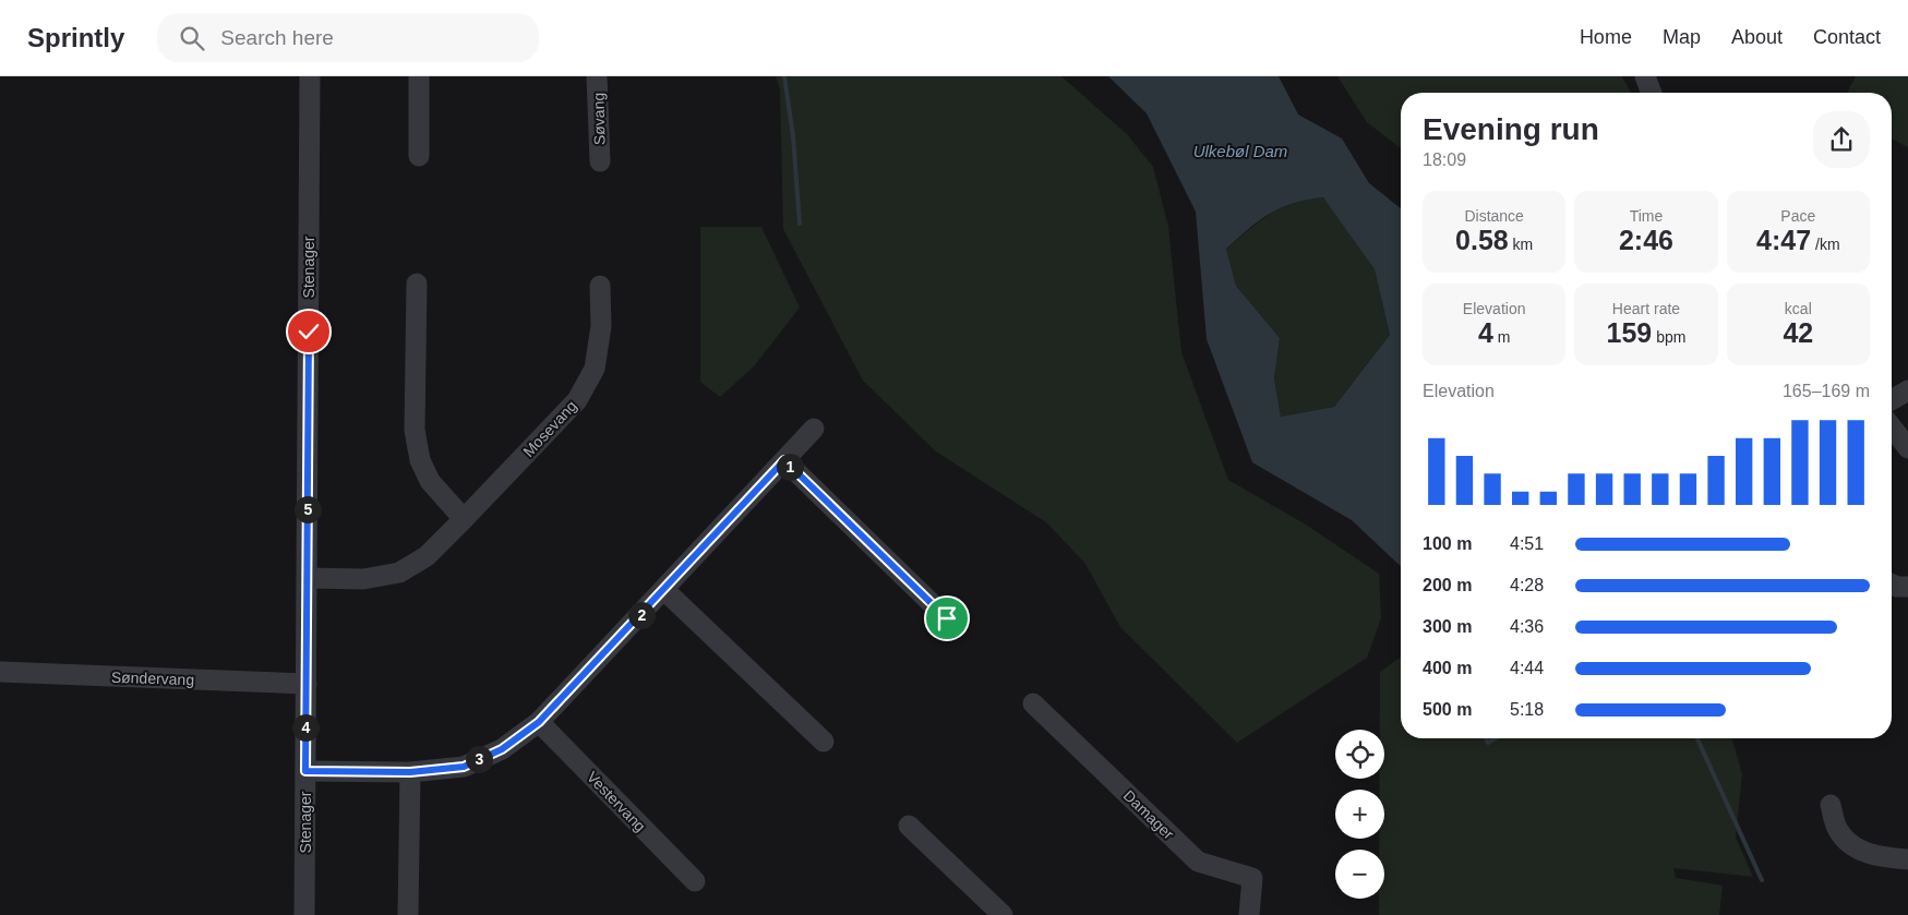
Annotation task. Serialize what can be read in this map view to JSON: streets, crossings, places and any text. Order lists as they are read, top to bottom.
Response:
{
  "streets": {
    "street": [
      "Søvang",
      "Stenager",
      "Mosevang",
      "Søndervang",
      "Vestervang",
      "Damager"
    ]
  },
  "crossings": [
    ["Stenager", "Mosevang"],
    ["Stenager", "Søndervang"]
  ],
  "water": ["Ulkebøl Dam"],
  "page": {
    "header": "Sprintly",
    "search": "Search here",
    "nav": [
      "Home",
      "Map",
      "About",
      "Contact"
    ],
    "heading": ["Evening run", "18:09"],
    "stats": [
      ["Distance", "0.58 km"],
      ["Time", "2:46"],
      ["Pace", "4:47 /km"],
      ["Elevation", "4 m"],
      ["Heart rate", "159 bpm"],
      ["kcal", "42"]
    ],
    "chart": ["Elevation", "165–169 m"],
    "pins": [
      "1",
      "5",
      "2",
      "4",
      "3"
    ],
    "list": [
      {
        "name": "100 m",
        "note": "4:51"
      },
      {
        "name": "200 m",
        "note": "4:28"
      },
      {
        "name": "300 m",
        "note": "4:36"
      },
      {
        "name": "400 m",
        "note": "4:44"
      },
      {
        "name": "500 m",
        "note": "5:18"
      }
    ],
    "map_buttons": ["+", "−"]
  }
}
